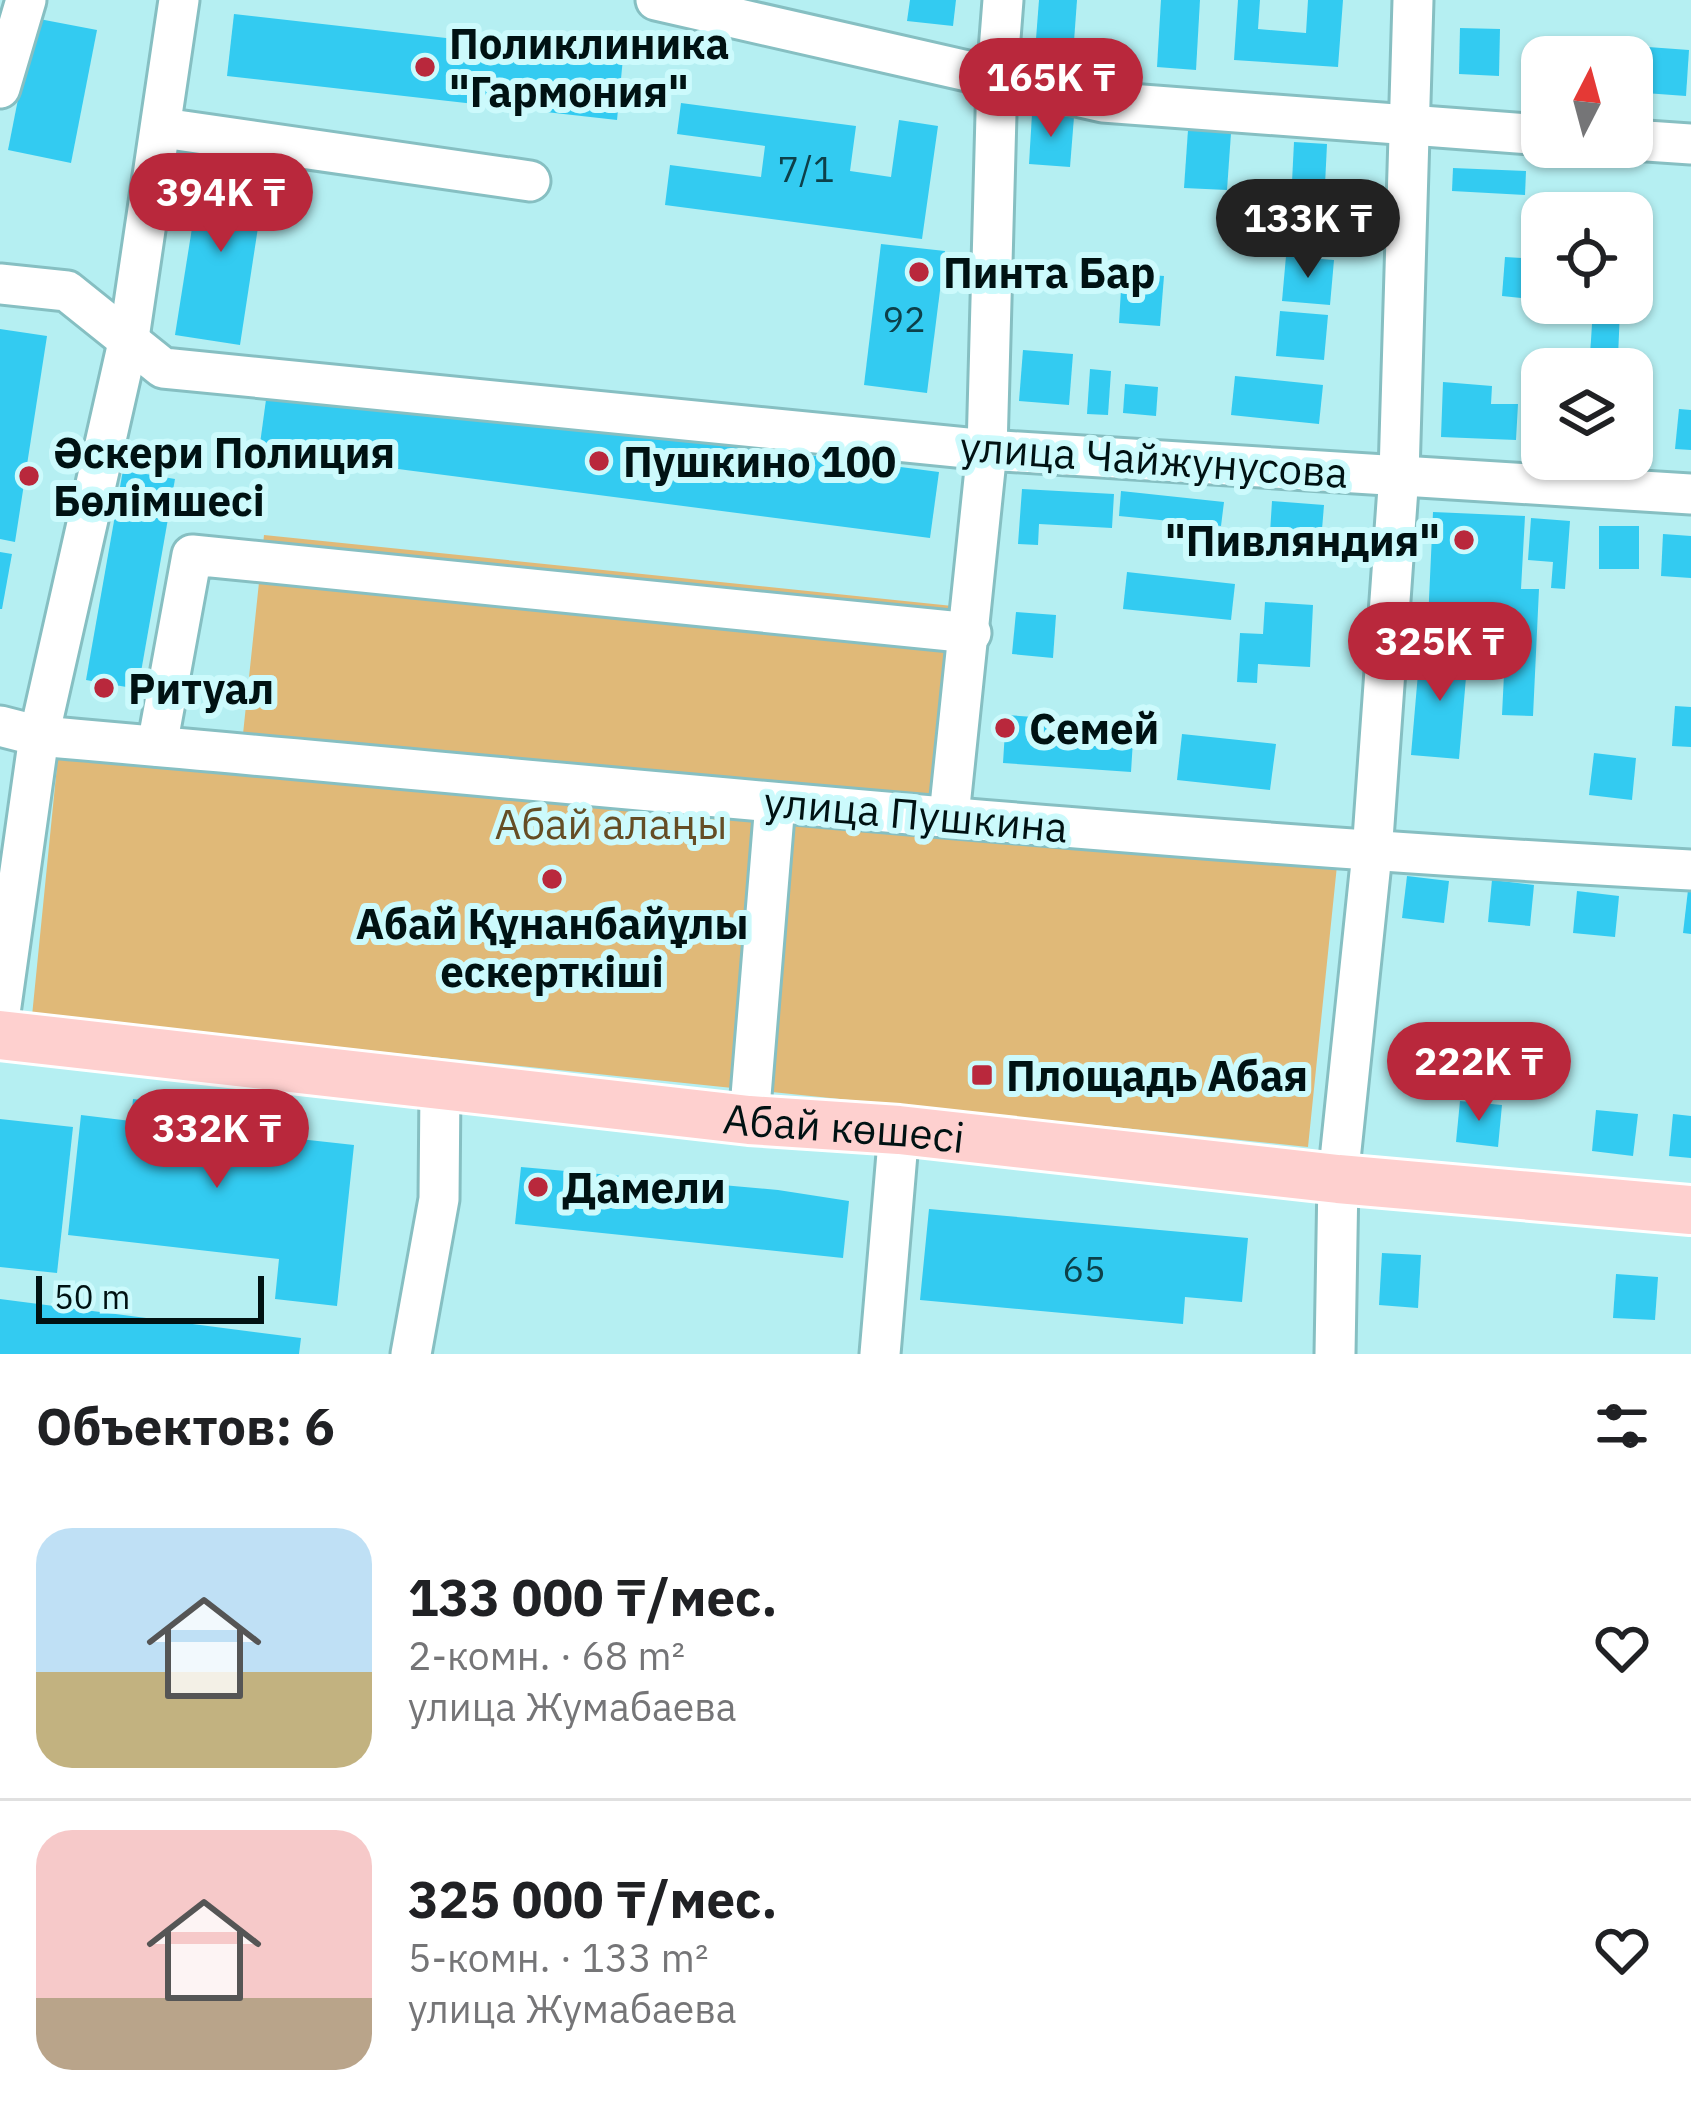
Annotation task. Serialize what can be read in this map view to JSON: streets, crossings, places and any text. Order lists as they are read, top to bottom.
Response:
{
  "streets": {
    "main road": ["Абай көшесі"],
    "street": ["улица Чайжунусова", "улица Пушкина"]
  },
  "parks": ["Абай алаңы"],
  "places": {
    "other": [
      "Поликлиника \"Гармония\"",
      "Пинта Бар",
      "Пушкино 100",
      "Әскери Полиция Бөлімшесі",
      "\"Пивляндия\"",
      "Ритуал",
      "Семей",
      "Абай Құнанбайұлы ескерткіші",
      "Дамели"
    ],
    "transit": ["Площадь Абая"]
  },
  "house_numbers": ["7/1", "92", "65"],
  "scale_bar": "50 m",
  "north": "top",
  "page": {
    "price": [
      "165K ₸",
      "394K ₸",
      "133K ₸",
      "325K ₸",
      "222K ₸",
      "332K ₸"
    ],
    "scale": "50 m",
    "heading": "Объектов: 6",
    "list": [
      {
        "name": "133 000 ₸/мес.",
        "note": "2-комн. · 68 m² · улица Жумабаева"
      },
      {
        "name": "325 000 ₸/мес.",
        "note": "5-комн. · 133 m² · улица Жумабаева"
      }
    ]
  }
}
